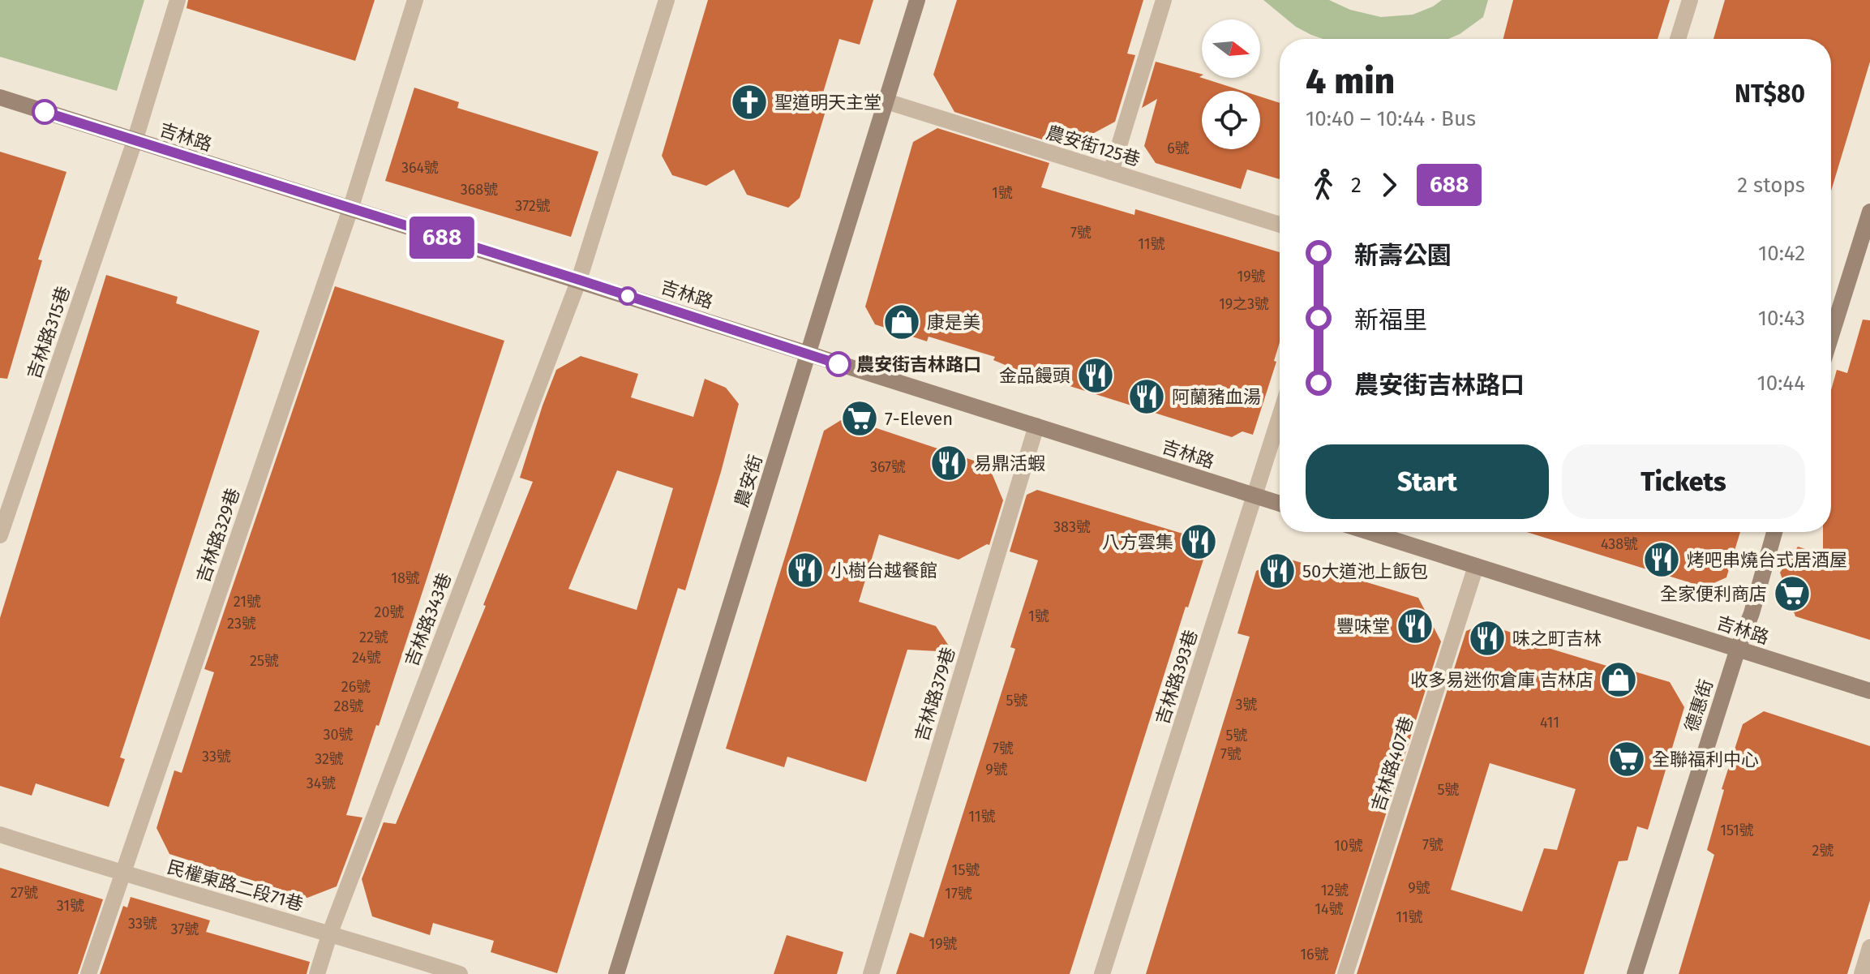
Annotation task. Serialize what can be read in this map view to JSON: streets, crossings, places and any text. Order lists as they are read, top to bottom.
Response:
{
  "streets": {
    "street": [
      "吉林路",
      "農安街125巷",
      "吉林路315巷",
      "農安街",
      "吉林路329巷",
      "吉林路343巷",
      "吉林路393巷",
      "吉林路379巷",
      "德惠街",
      "吉林路407巷",
      "民權東路二段71巷"
    ]
  },
  "crossings": [
    ["吉林路", "吉林路315巷"],
    ["吉林路", "農安街"],
    ["吉林路", "吉林路329巷"],
    ["吉林路", "吉林路343巷"],
    ["吉林路", "吉林路393巷"],
    ["吉林路", "吉林路379巷"],
    ["吉林路", "德惠街"],
    ["吉林路", "吉林路407巷"],
    ["農安街125巷", "農安街"],
    ["吉林路329巷", "民權東路二段71巷"],
    ["吉林路343巷", "民權東路二段71巷"]
  ],
  "places": {
    "church": ["聖道明天主堂"],
    "shop": ["康是美", "收多易迷你倉庫 吉林店"],
    "other": ["農安街吉林路口"],
    "restaurant": [
      "金品饅頭",
      "阿蘭豬血湯",
      "易鼎活蝦",
      "八方雲集",
      "烤吧串燒台式居酒屋",
      "小樹台越餐館",
      "50大道池上飯包",
      "豐味堂",
      "味之町吉林"
    ],
    "supermarket": ["7-Eleven", "全家便利商店", "全聯福利中心"]
  },
  "lines": ["bus line 688"],
  "house_numbers": [
    "6號",
    "364號",
    "368號",
    "1號",
    "372號",
    "7號",
    "11號",
    "19號",
    "19之3號",
    "367號",
    "383號",
    "438號",
    "18號",
    "21號",
    "20號",
    "1號",
    "23號",
    "22號",
    "24號",
    "25號",
    "26號",
    "5號",
    "3號",
    "28號",
    "411",
    "30號",
    "5號",
    "7號",
    "7號",
    "33號",
    "32號",
    "9號",
    "34號",
    "5號",
    "11號",
    "151號",
    "7號",
    "10號",
    "2號",
    "15號",
    "9號",
    "12號",
    "27號",
    "17號",
    "31號",
    "14號",
    "11號",
    "33號",
    "37號",
    "19號",
    "16號"
  ],
  "north": "right",
  "page": {
    "on_map": "688",
    "heading": ["4 min", "10:40 – 10:44 · Bus", "NT$80"],
    "legs": ["2", "688", "2 stops"],
    "list": [
      {
        "name": "新壽公園",
        "value": "10:42"
      },
      {
        "name": "新福里",
        "value": "10:43"
      },
      {
        "name": "農安街吉林路口",
        "value": "10:44"
      }
    ],
    "buttons": ["Start", "Tickets"]
  }
}
